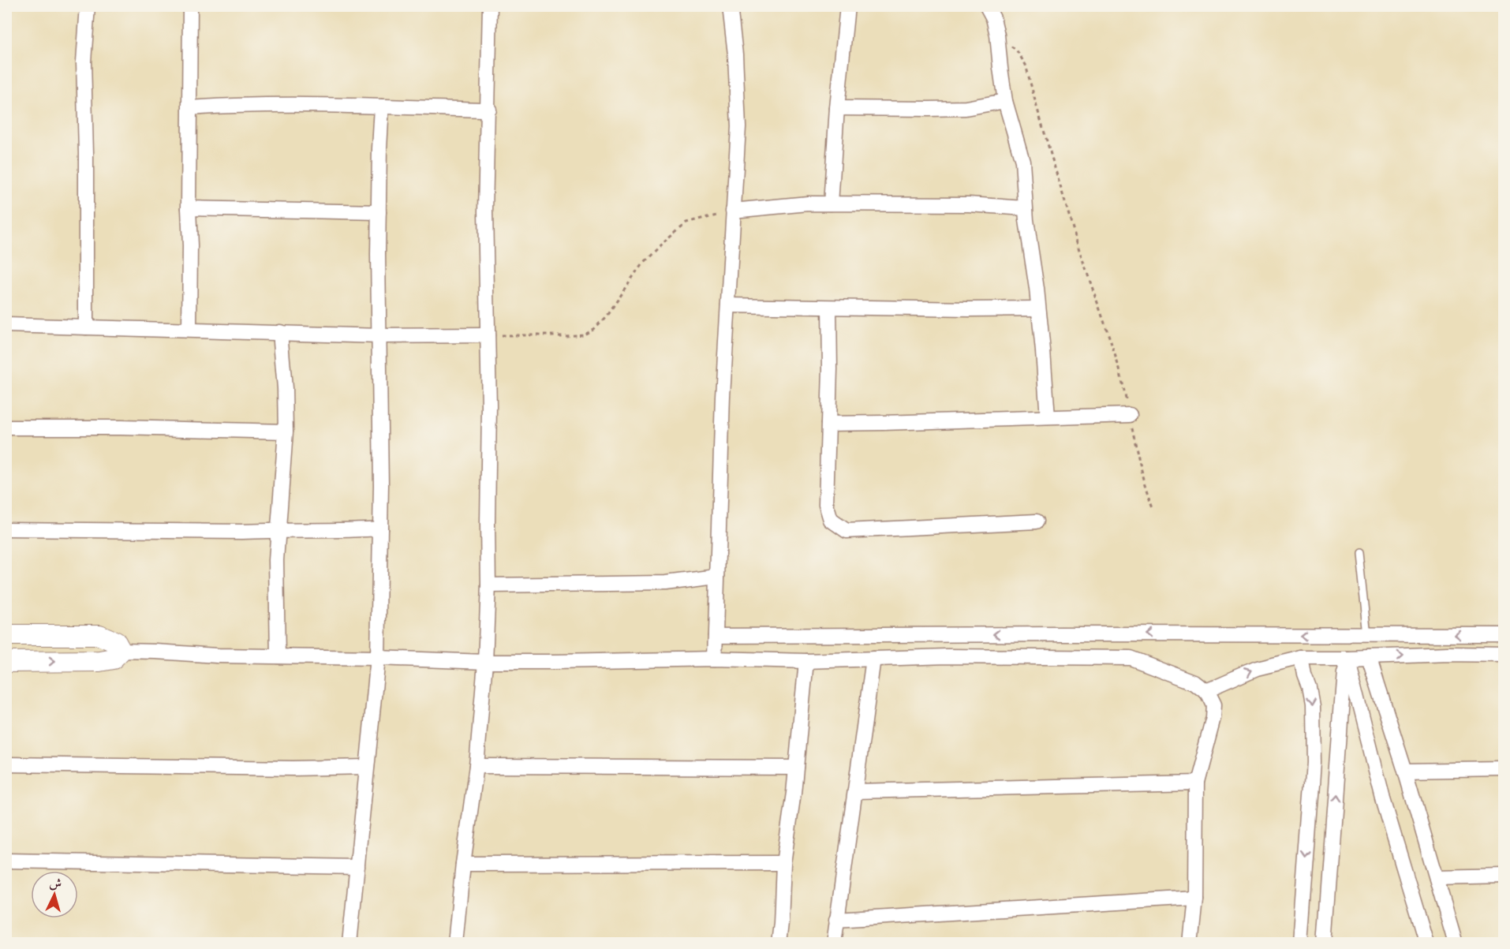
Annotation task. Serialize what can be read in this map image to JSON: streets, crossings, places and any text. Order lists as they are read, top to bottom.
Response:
{
  "north": "top"
}
